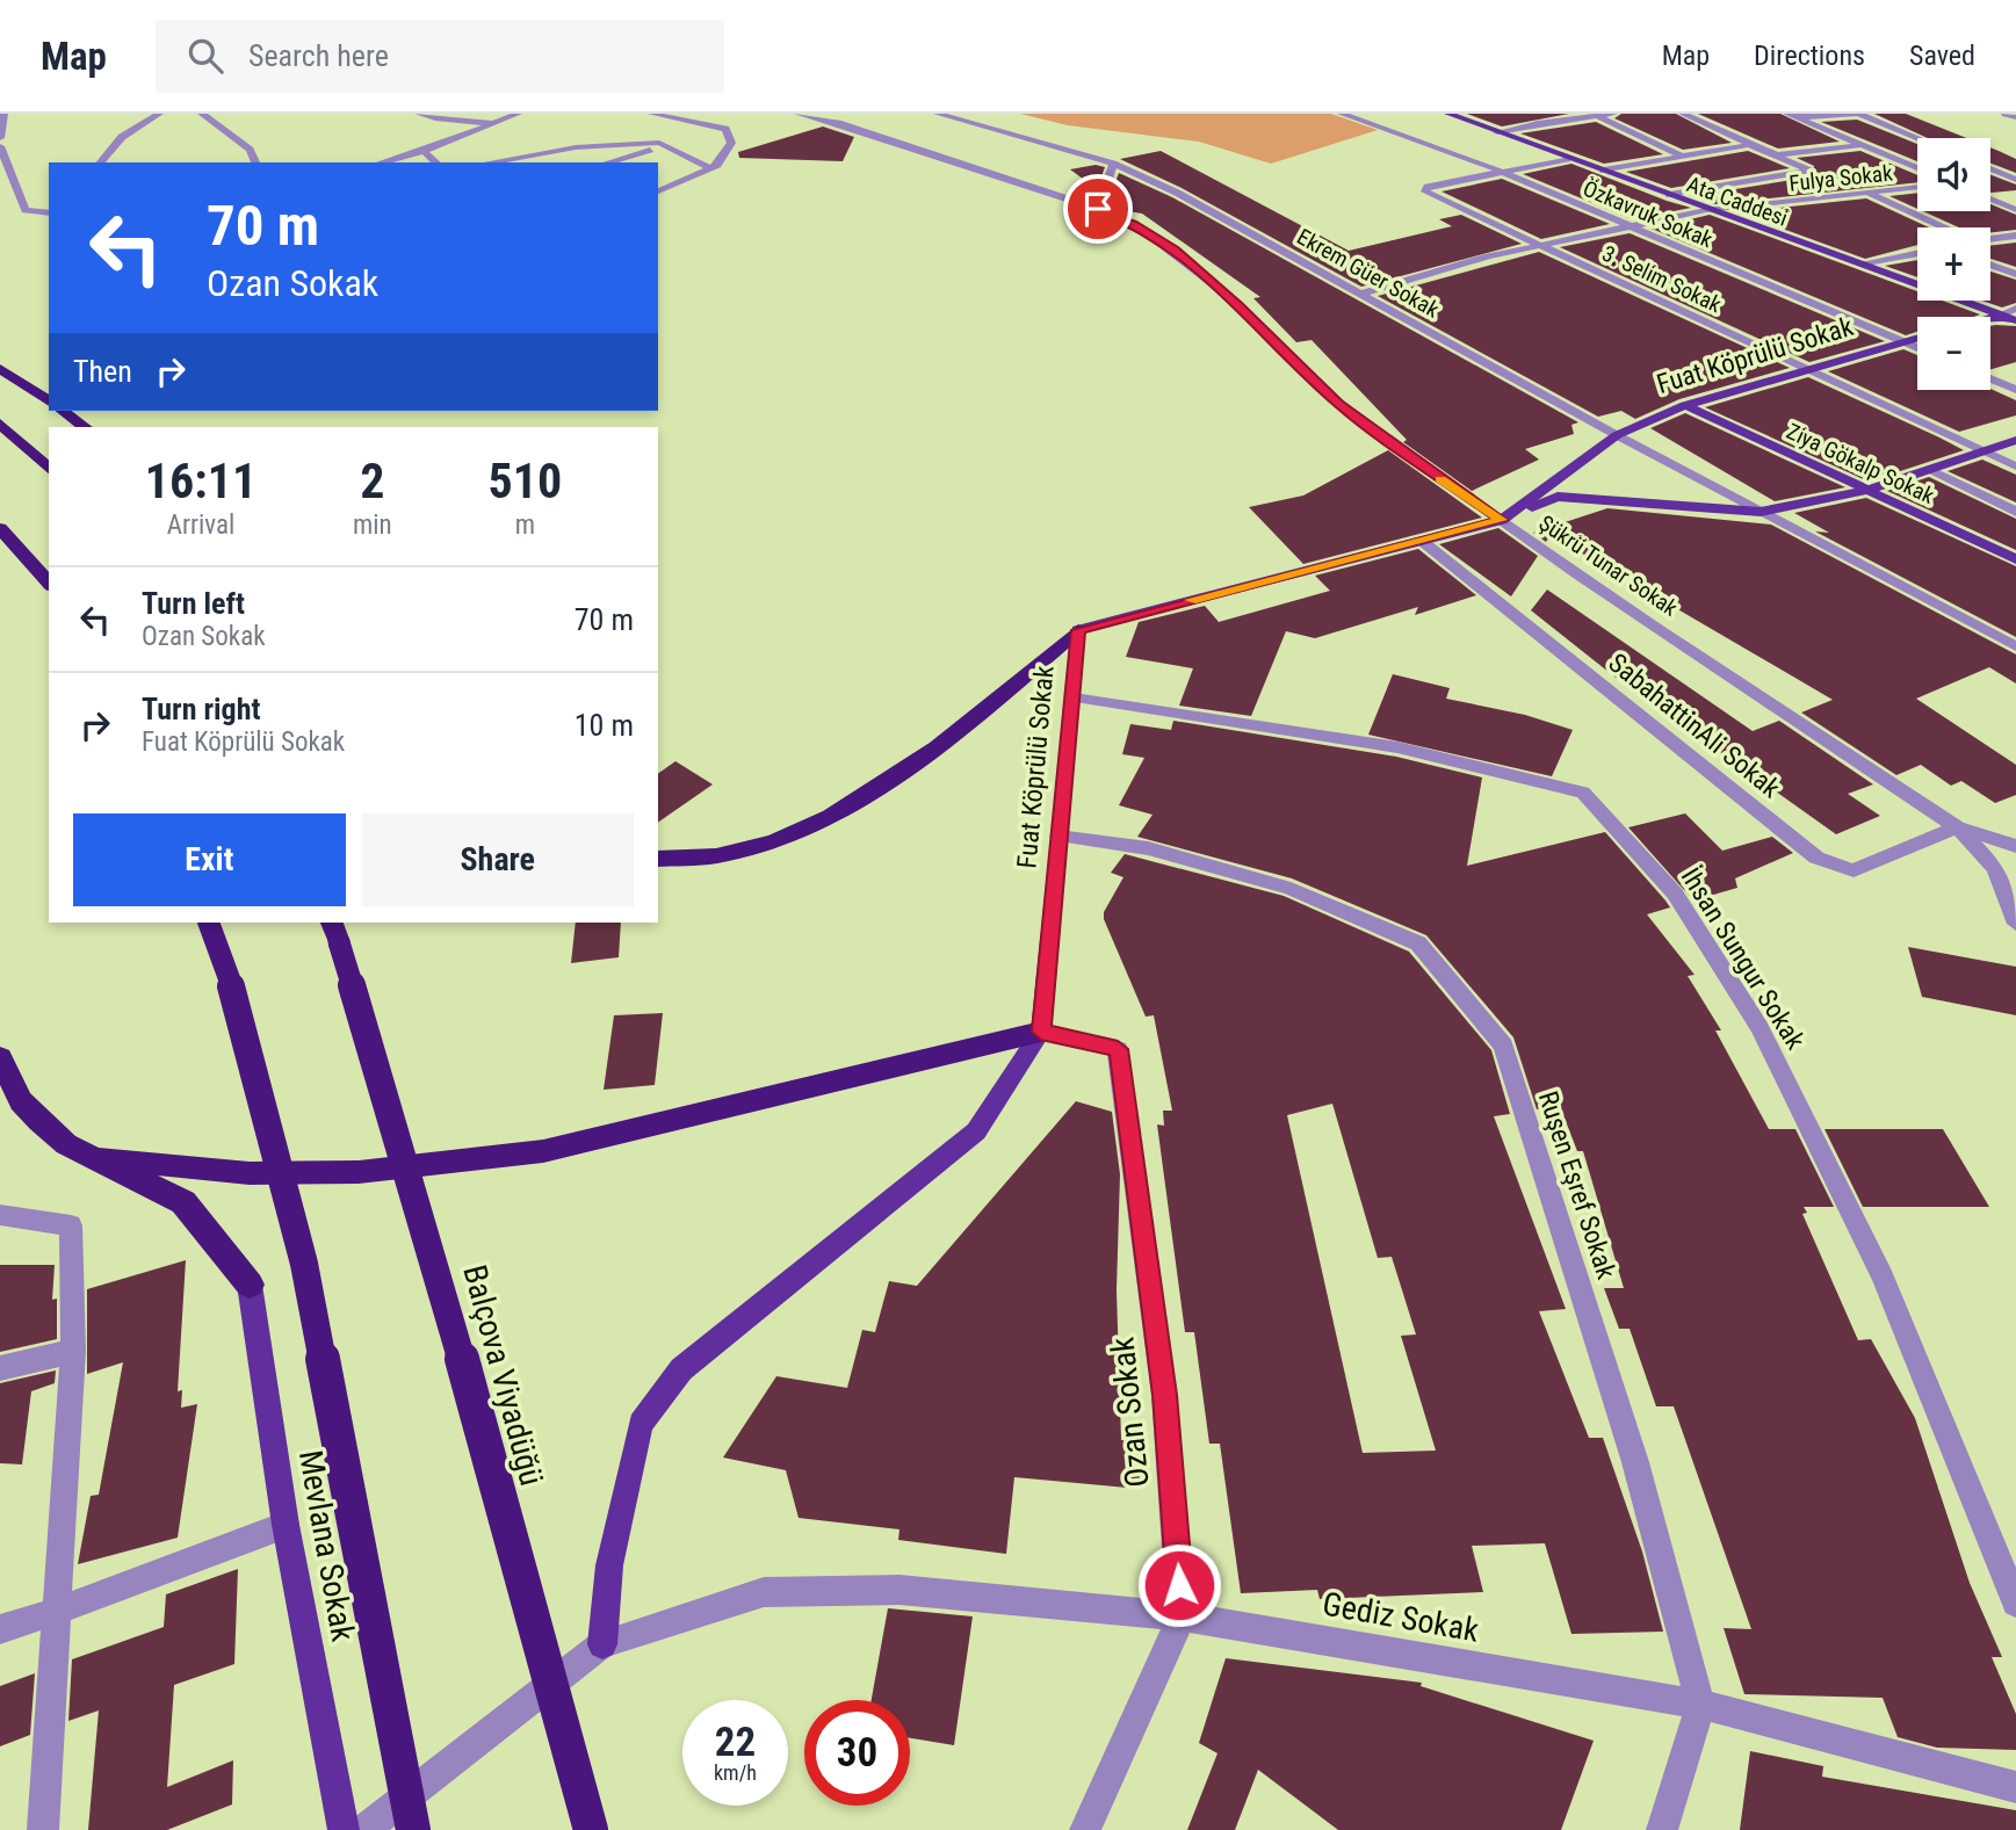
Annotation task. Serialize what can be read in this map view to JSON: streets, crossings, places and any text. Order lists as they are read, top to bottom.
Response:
{
  "streets": {
    "highway": ["Balçova Viyadüğü"],
    "main road": [
      "Ata Caddesi",
      "Ekrem Güer Sokak",
      "Fuat Köprülü Sokak",
      "Ziya Gökalp Sokak",
      "Mevlana Sokak"
    ],
    "street": [
      "Fulya Sokak",
      "Özkavruk Sokak",
      "3. Selim Sokak",
      "Şükrü Tunar Sokak",
      "SabahattinAli Sokak",
      "İhsan Sungur Sokak",
      "Ruşen Eşref Sokak",
      "Ozan Sokak",
      "Gediz Sokak"
    ]
  },
  "crossings": [
    ["Fulya Sokak", "Ata Caddesi"],
    ["Fulya Sokak", "Özkavruk Sokak"],
    ["Fulya Sokak", "Ekrem Güer Sokak"],
    ["Fulya Sokak", "3. Selim Sokak"],
    ["Ata Caddesi", "3. Selim Sokak"],
    ["Özkavruk Sokak", "3. Selim Sokak"],
    ["Özkavruk Sokak", "Fuat Köprülü Sokak"],
    ["Ekrem Güer Sokak", "Fuat Köprülü Sokak"],
    ["Ekrem Güer Sokak", "Şükrü Tunar Sokak"],
    ["3. Selim Sokak", "Fuat Köprülü Sokak"],
    ["Fuat Köprülü Sokak", "Ziya Gökalp Sokak"],
    ["Fuat Köprülü Sokak", "Şükrü Tunar Sokak"],
    ["Fuat Köprülü Sokak", "SabahattinAli Sokak"],
    ["Fuat Köprülü Sokak", "İhsan Sungur Sokak"],
    ["Fuat Köprülü Sokak", "Ruşen Eşref Sokak"],
    ["Fuat Köprülü Sokak", "Ozan Sokak"],
    ["Fuat Köprülü Sokak", "Gediz Sokak"],
    ["Şükrü Tunar Sokak", "SabahattinAli Sokak"],
    ["Ruşen Eşref Sokak", "Gediz Sokak"],
    ["Ozan Sokak", "Gediz Sokak"],
    ["Mevlana Sokak", "Gediz Sokak"]
  ],
  "page": {
    "header": "Map",
    "search": "Search here",
    "nav": ["Map", "Directions", "Saved"],
    "map_buttons": ["+", "−"],
    "turn": ["70 m", "Ozan Sokak"],
    "then": "Then",
    "eta": [
      "16:11",
      "Arrival",
      "2",
      "min",
      "510",
      "m"
    ],
    "list": [
      {
        "name": "Turn left",
        "note": "Ozan Sokak",
        "value": "70 m"
      },
      {
        "name": "Turn right",
        "note": "Fuat Köprülü Sokak",
        "value": "10 m"
      }
    ],
    "buttons": ["Exit", "Share"],
    "speed": "22 km/h",
    "limit": "30"
  }
}
